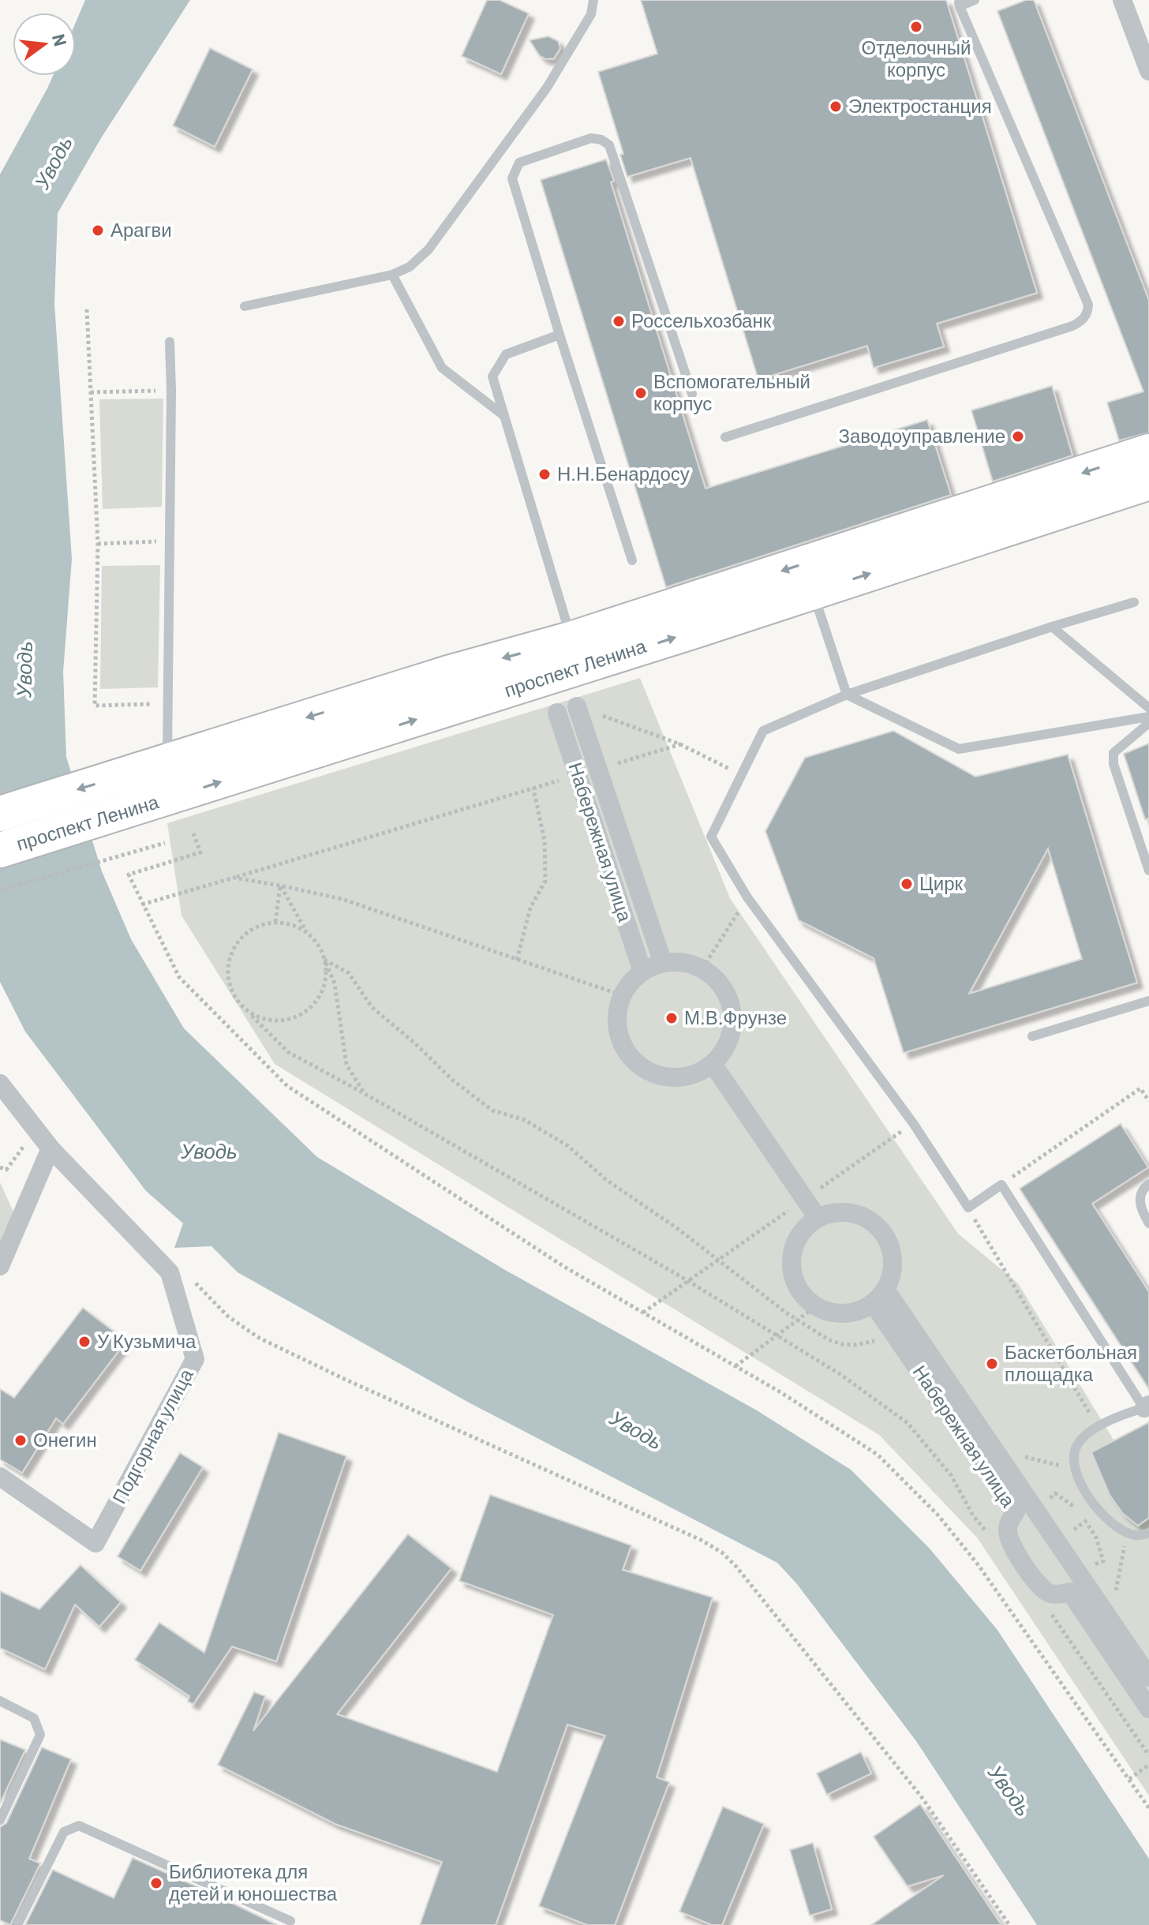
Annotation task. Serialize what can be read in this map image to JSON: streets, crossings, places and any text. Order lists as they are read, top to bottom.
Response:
{
  "streets": {
    "highway": ["проспект Ленина"],
    "street": ["Набережная улица", "Подгорная улица"]
  },
  "water": ["Уводь"],
  "places": [
    "Отделочный корпус",
    "Электростанция",
    "Арагви",
    "Россельхозбанк",
    "Вспомогательный корпус",
    "Заводоуправление",
    "Н.Н.Бенардосу",
    "Цирк",
    "М.В.Фрунзе",
    "У Кузьмича",
    "Баскетбольная площадка",
    "Онегин",
    "Библиотека для детей и юношества"
  ],
  "north": "right"
}
